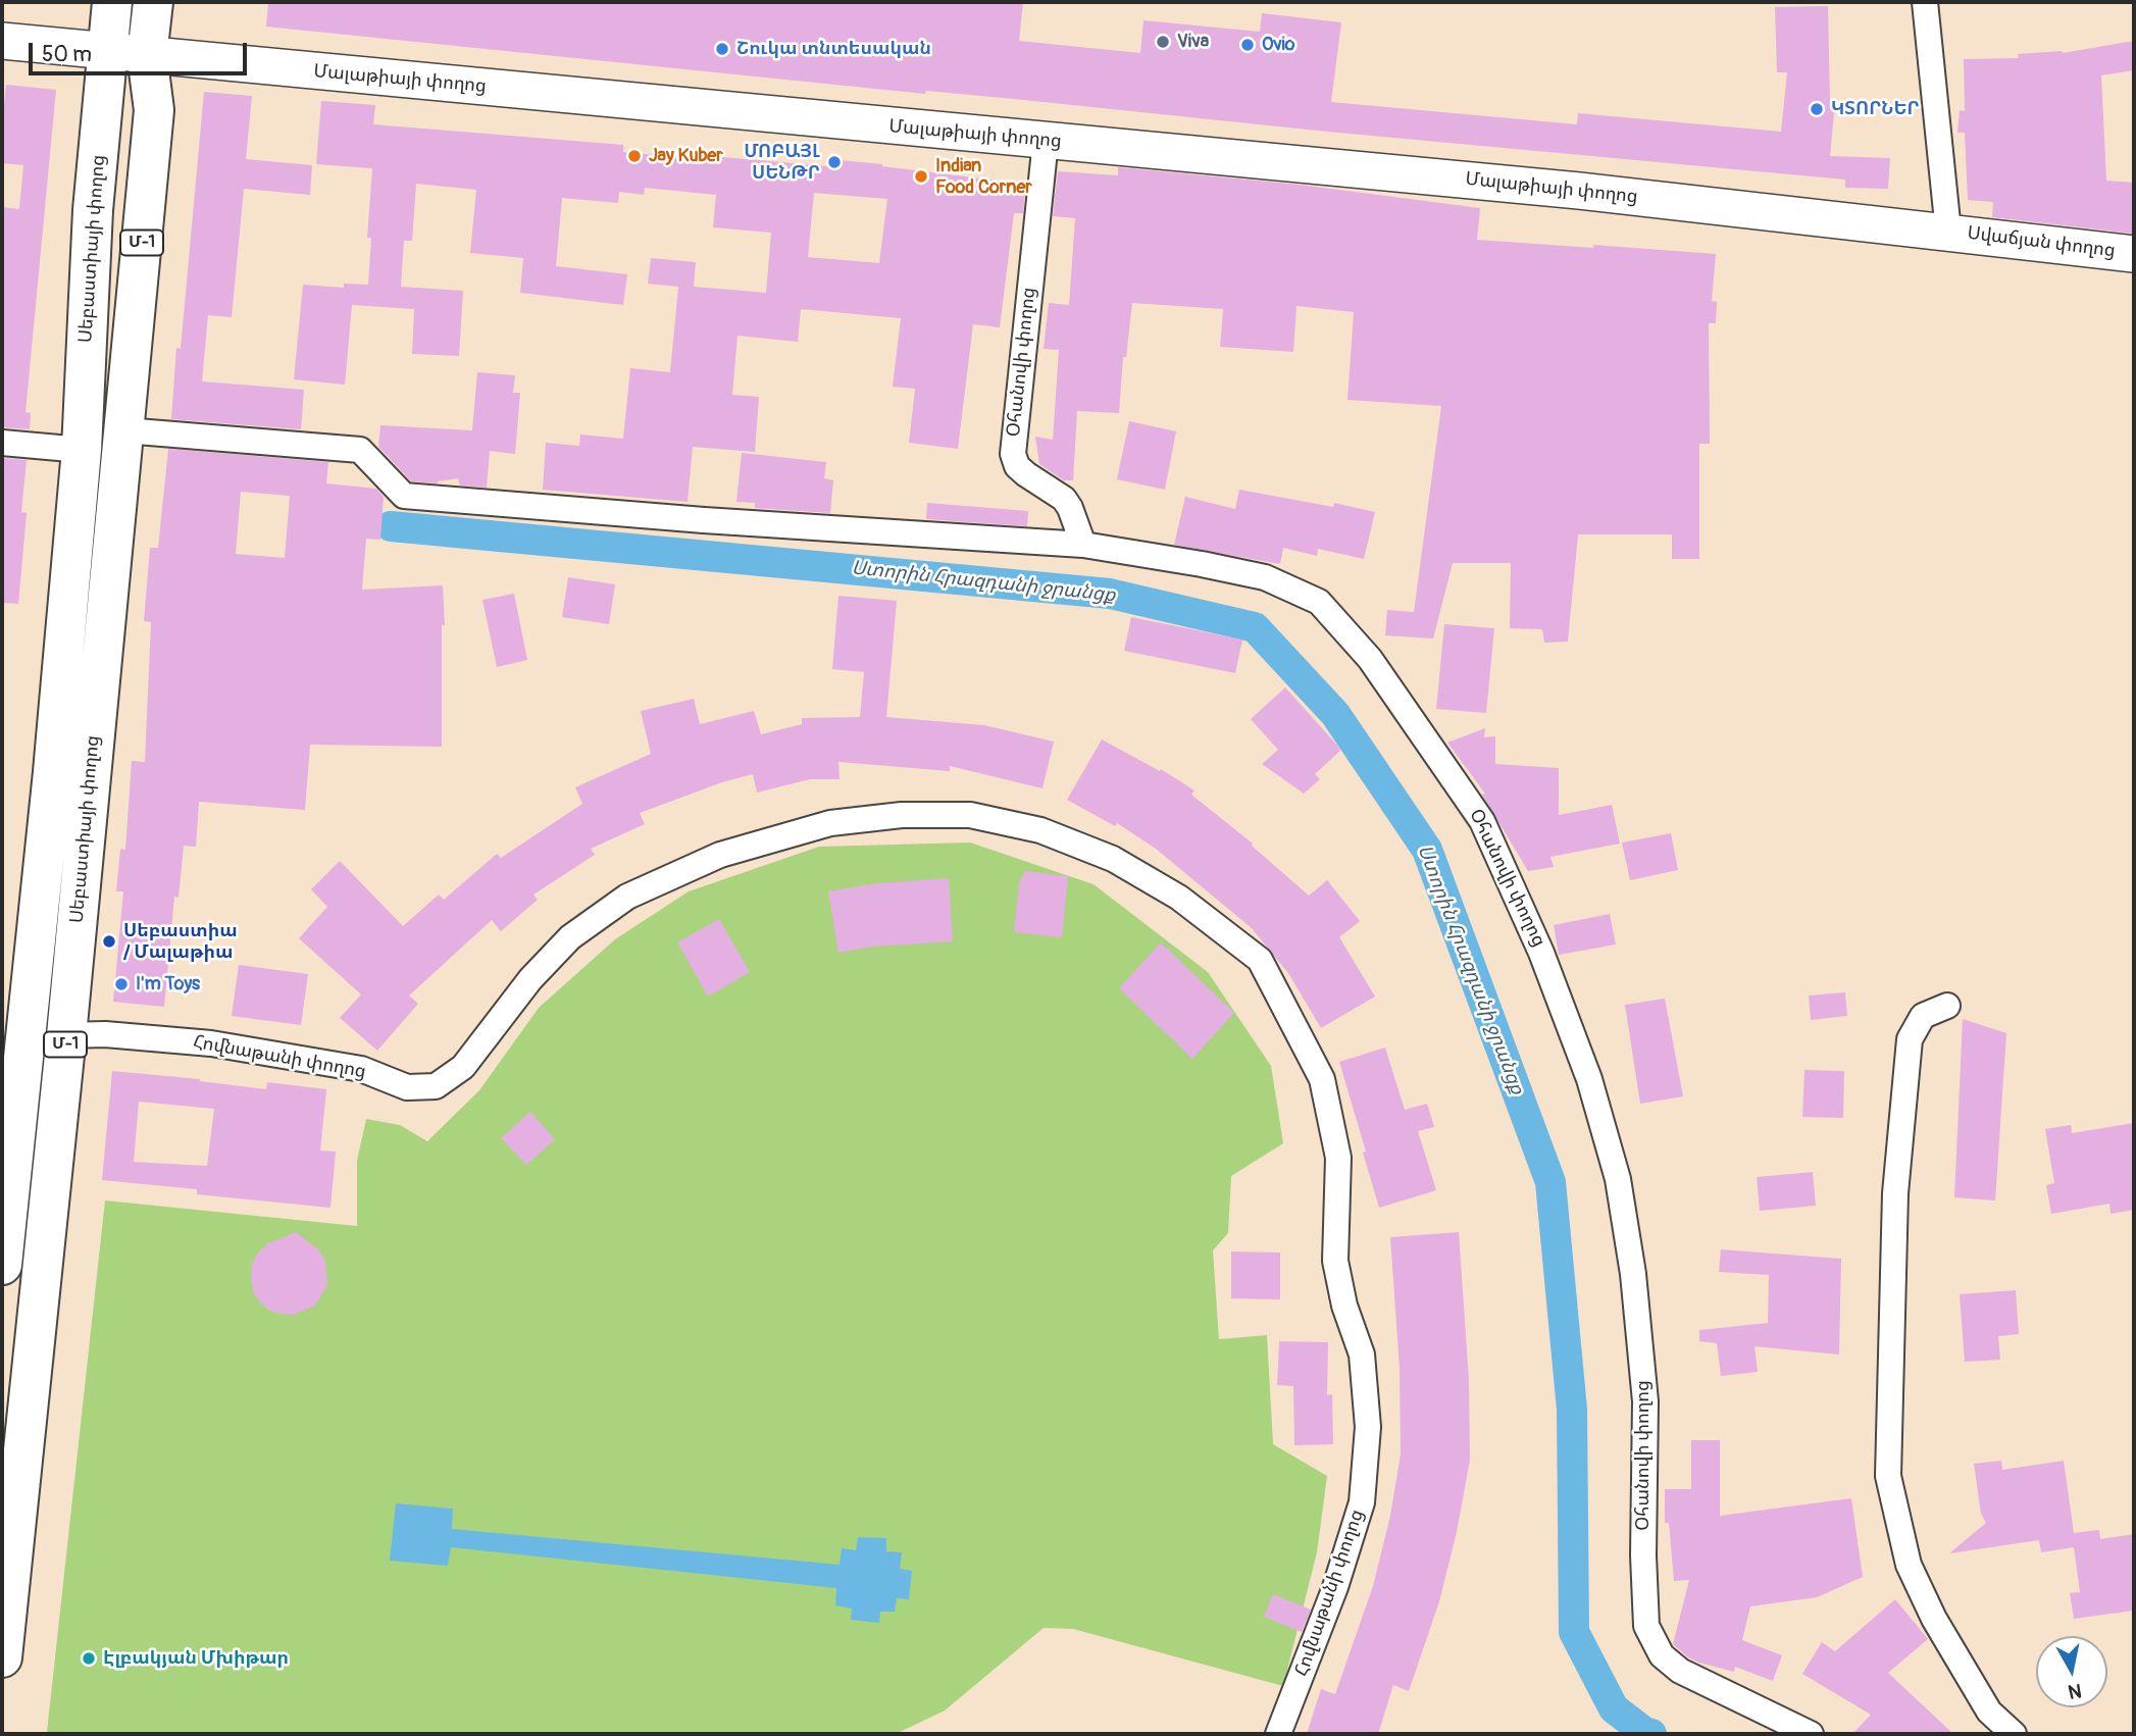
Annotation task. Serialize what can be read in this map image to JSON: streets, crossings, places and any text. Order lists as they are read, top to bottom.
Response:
{
  "streets": {
    "main road": ["Մ-1", "Սեբաստիայի փողոց"],
    "street": [
      "Մալաթիայի փողոց",
      "Սվաճյան փողոց",
      "Օհանովի փողոց",
      "Հովնաթանի փողոց"
    ]
  },
  "crossings": [
    ["Մալաթիայի փողոց", "Սվաճյան փողոց"],
    ["Մալաթիայի փողոց", "Սեբաստիայի փողոց"],
    ["Մալաթիայի փողոց", "Օհանովի փողոց"],
    ["Սեբաստիայի փողոց", "Հովնաթանի փողոց"]
  ],
  "water": ["Ստորին Հրազդանի ջրանցք"],
  "places": [
    "Viva",
    "Ovio",
    "Շուկա տնտեսական",
    "ԿՏՈՐՆԵՐ",
    "Jay Kuber",
    "ՄՈԲԱՅԼ ՍԵՆԹՐ",
    "Indian Food Corner",
    "Սեբաստիա / Մալաթիա",
    "I'm Toys",
    "Էլբակյան Մխիթար"
  ],
  "scale_bar": "50 m",
  "north": "bottom"
}
